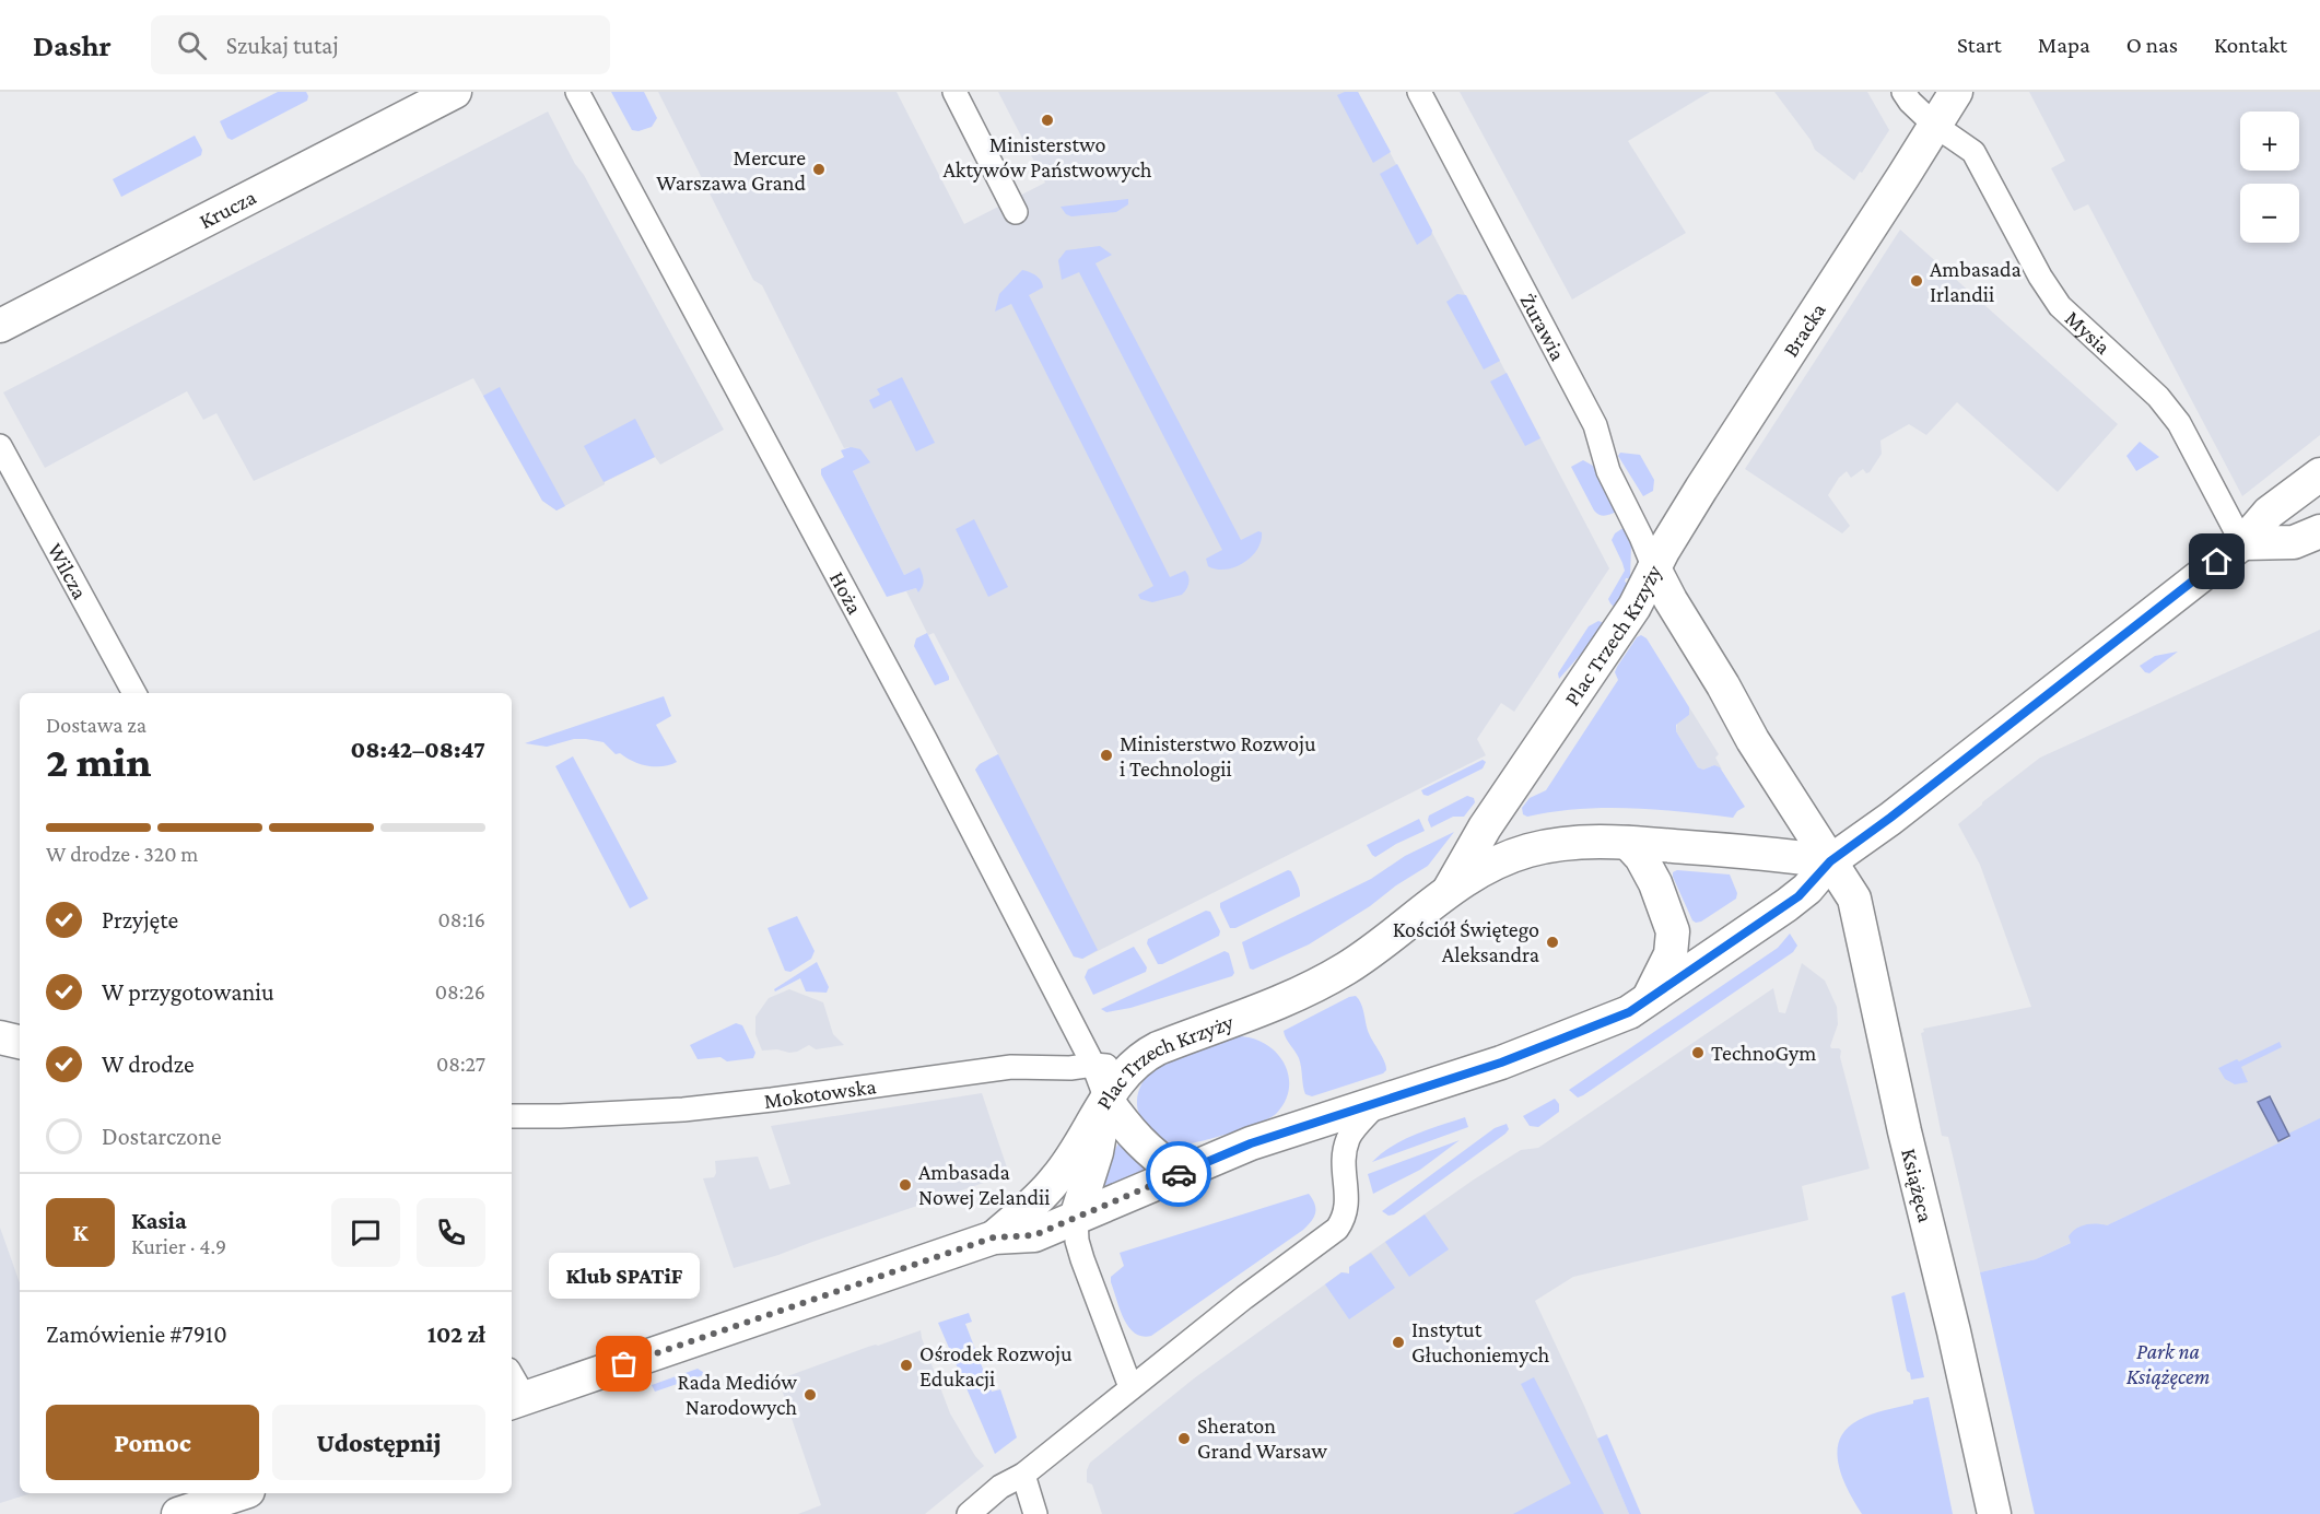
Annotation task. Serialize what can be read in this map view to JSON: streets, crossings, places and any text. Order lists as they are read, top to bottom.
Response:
{
  "streets": {
    "street": [
      "Krucza",
      "Żurawia",
      "Bracka",
      "Mysia",
      "Wilcza",
      "Hoża",
      "Plac Trzech Krzyży",
      "Mokotowska",
      "Książęca"
    ]
  },
  "crossings": [
    ["Żurawia", "Bracka"],
    ["Żurawia", "Plac Trzech Krzyży"],
    ["Bracka", "Mysia"],
    ["Bracka", "Plac Trzech Krzyży"],
    ["Hoża", "Plac Trzech Krzyży"],
    ["Hoża", "Mokotowska"],
    ["Plac Trzech Krzyży", "Mokotowska"],
    ["Plac Trzech Krzyży", "Książęca"]
  ],
  "parks": ["Park na Książęcem"],
  "places": [
    "Ministerstwo Aktywów Państwowych",
    "Mercure Warszawa Grand",
    "Ambasada Irlandii",
    "Ministerstwo Rozwoju i Technologii",
    "Kościół Świętego Aleksandra",
    "TechnoGym",
    "Ambasada Nowej Zelandii",
    "Instytut Głuchoniemych",
    "Klub SPATiF",
    "Ośrodek Rozwoju Edukacji",
    "Rada Mediów Narodowych",
    "Sheraton Grand Warsaw"
  ],
  "page": {
    "header": "Dashr",
    "search": "Szukaj tutaj",
    "nav": [
      "Start",
      "Mapa",
      "O nas",
      "Kontakt"
    ],
    "map_buttons": ["+", "−"],
    "heading": ["2 min", "Dostawa za", "08:42–08:47"],
    "panel": [
      "Kasia",
      "Kurier · 4.9",
      "Zamówienie #7910",
      "102 zł"
    ],
    "bar": "W drodze · 320 m",
    "list": [
      ["Przyjęte", "08:16"],
      ["W przygotowaniu", "08:26"],
      ["W drodze", "08:27"],
      "Dostarczone"
    ],
    "round": "K",
    "bubble": "Klub SPATiF",
    "buttons": ["Pomoc", "Udostępnij"]
  }
}
